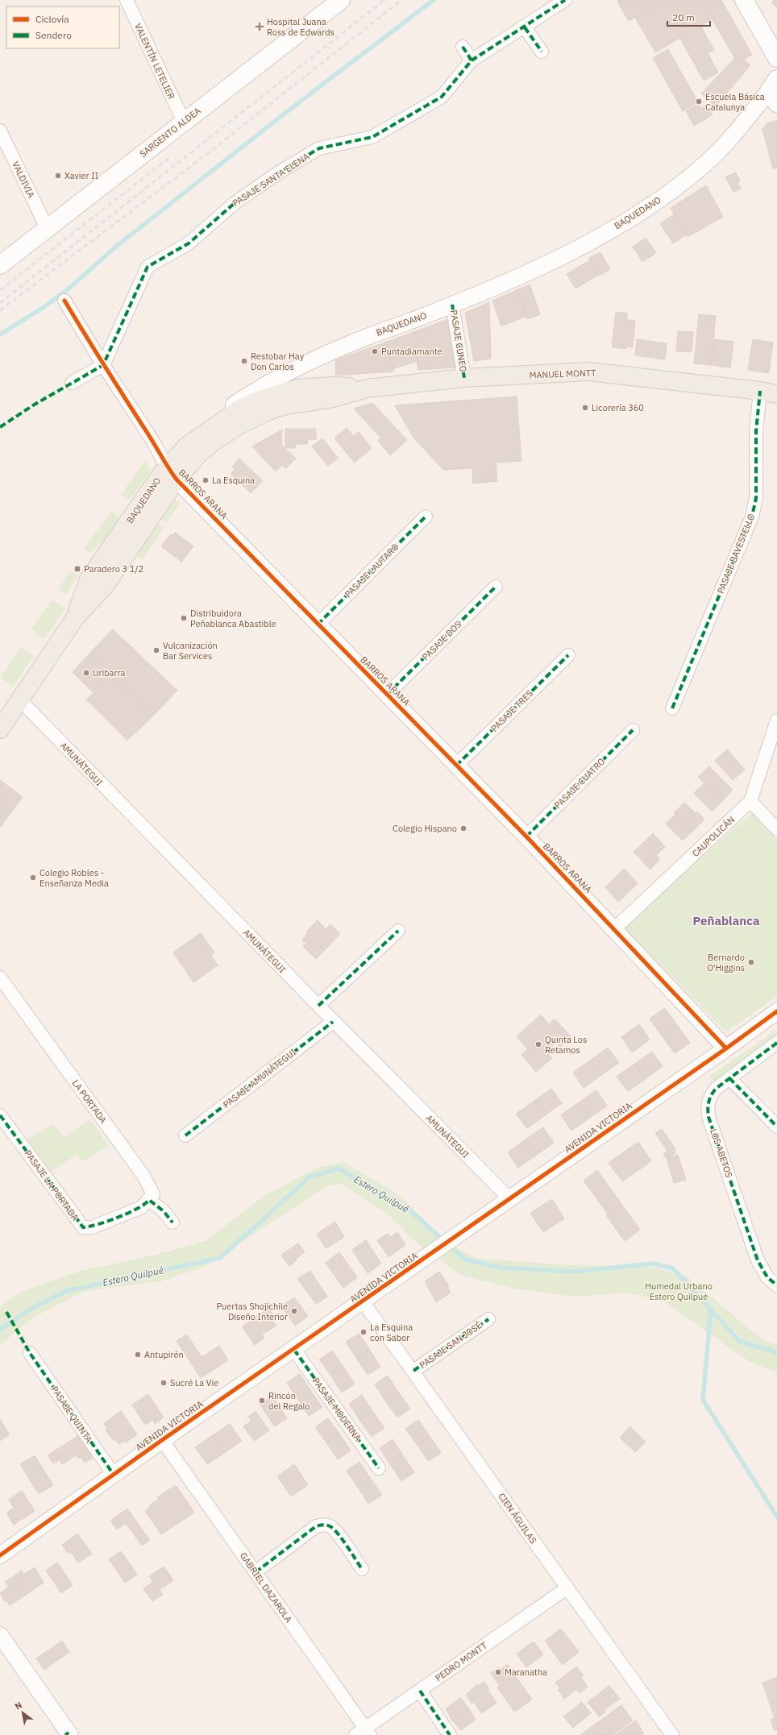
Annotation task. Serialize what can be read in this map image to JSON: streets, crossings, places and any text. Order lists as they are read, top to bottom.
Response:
{
  "streets": {
    "main road": ["SARGENTO ALDEA", "BAQUEDANO", "MANUEL MONTT"],
    "street": [
      "VALENTÍN LETELIER",
      "VALDIVIA",
      "PASAJE SANTA ELENA",
      "PASAJE CUNEO",
      "BARROS ARANA",
      "PASAJE BAVESTELLO",
      "PASAJE LAUTARO",
      "PASAJE DOS",
      "PASAJE TRES",
      "AMUNÁTEGUI",
      "PASAJE CUATRO",
      "CAUPOLICÁN",
      "PASAJE AMUNÁTEGUI",
      "LA PORTADA",
      "AVENIDA VICTORIA",
      "LOS ABETOS",
      "PASAJE LA PORTADA",
      "PASAJE SAN JOSÉ",
      "PASAJE MODERNA",
      "PASAJE QUINTA",
      "CIEN ÁGUILAS",
      "GABRIEL DAZAROLA",
      "PEDRO MONTT"
    ]
  },
  "crossings": [
    ["VALENTÍN LETELIER", "SARGENTO ALDEA"],
    ["SARGENTO ALDEA", "VALDIVIA"],
    ["PASAJE SANTA ELENA", "BARROS ARANA"],
    ["BAQUEDANO", "PASAJE CUNEO"],
    ["BAQUEDANO", "MANUEL MONTT"],
    ["BAQUEDANO", "BARROS ARANA"],
    ["BAQUEDANO", "AMUNÁTEGUI"],
    ["PASAJE CUNEO", "MANUEL MONTT"],
    ["MANUEL MONTT", "BARROS ARANA"],
    ["MANUEL MONTT", "PASAJE BAVESTELLO"],
    ["BARROS ARANA", "PASAJE LAUTARO"],
    ["BARROS ARANA", "PASAJE DOS"],
    ["BARROS ARANA", "PASAJE TRES"],
    ["BARROS ARANA", "PASAJE CUATRO"],
    ["BARROS ARANA", "CAUPOLICÁN"],
    ["BARROS ARANA", "AVENIDA VICTORIA"],
    ["AMUNÁTEGUI", "PASAJE AMUNÁTEGUI"],
    ["AMUNÁTEGUI", "AVENIDA VICTORIA"],
    ["LA PORTADA", "PASAJE LA PORTADA"],
    ["AVENIDA VICTORIA", "PASAJE MODERNA"],
    ["AVENIDA VICTORIA", "PASAJE QUINTA"],
    ["AVENIDA VICTORIA", "CIEN ÁGUILAS"],
    ["AVENIDA VICTORIA", "GABRIEL DAZAROLA"],
    ["PASAJE SAN JOSÉ", "CIEN ÁGUILAS"],
    ["CIEN ÁGUILAS", "PEDRO MONTT"],
    ["GABRIEL DAZAROLA", "PEDRO MONTT"]
  ],
  "districts": ["Peñablanca"],
  "water": ["Estero Quilpué"],
  "parks": ["Humedal Urbano Estero Quilpué"],
  "places": {
    "health": ["Hospital Juana Ross de Edwards"],
    "other": [
      "Escuela Básica Catalunya",
      "Xavier II",
      "Puntadiamante",
      "Restobar Hay Don Carlos",
      "Licorería 360",
      "La Esquina",
      "Distribuidora Peñablanca Abastible",
      "Vulcanización Bar Services",
      "Uribarra",
      "Colegio Hispano",
      "Colegio Robles - Enseñanza Media",
      "Bernardo O'Higgins",
      "Quinta Los Retamos",
      "Puertas Shojichile Diseño Interior",
      "La Esquina con Sabor",
      "Antupirén",
      "Sucré La Vie",
      "Rincón del Regalo",
      "Maranatha"
    ],
    "transit": ["Paradero 3 1/2"]
  },
  "legend": ["Ciclovía", "Sendero"],
  "scale_bar": "20 m",
  "north": "top left"
}
